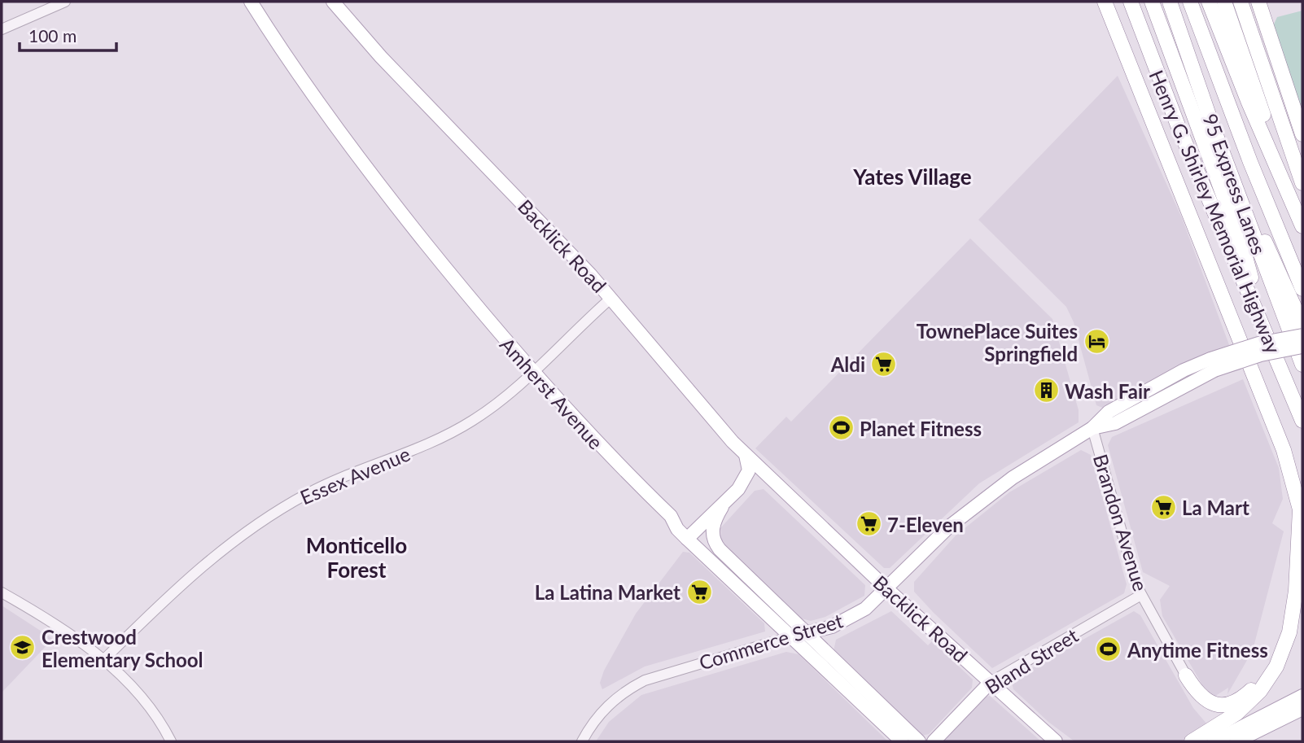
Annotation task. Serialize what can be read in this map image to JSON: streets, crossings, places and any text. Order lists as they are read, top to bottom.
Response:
{
  "streets": {
    "highway": ["95 Express Lanes", "Henry G. Shirley Memorial Highway"],
    "main road": [
      "Backlick Road",
      "Amherst Avenue",
      "Commerce Street",
      "Bland Street"
    ],
    "street": ["Essex Avenue", "Brandon Avenue"]
  },
  "crossings": [
    ["Backlick Road", "Essex Avenue"],
    ["Backlick Road", "Commerce Street"],
    ["Backlick Road", "Bland Street"],
    ["Amherst Avenue", "Essex Avenue"],
    ["Amherst Avenue", "Commerce Street"],
    ["Brandon Avenue", "Commerce Street"],
    ["Brandon Avenue", "Bland Street"]
  ],
  "districts": ["Yates Village", "Monticello Forest"],
  "places": {
    "hotel": ["TownePlace Suites Springfield"],
    "supermarket": [
      "Aldi",
      "La Mart",
      "7-Eleven",
      "La Latina Market"
    ],
    "building": ["Wash Fair"],
    "sports": ["Planet Fitness", "Anytime Fitness"],
    "school or university": ["Crestwood Elementary School"]
  },
  "scale_bar": "100 m"
}
